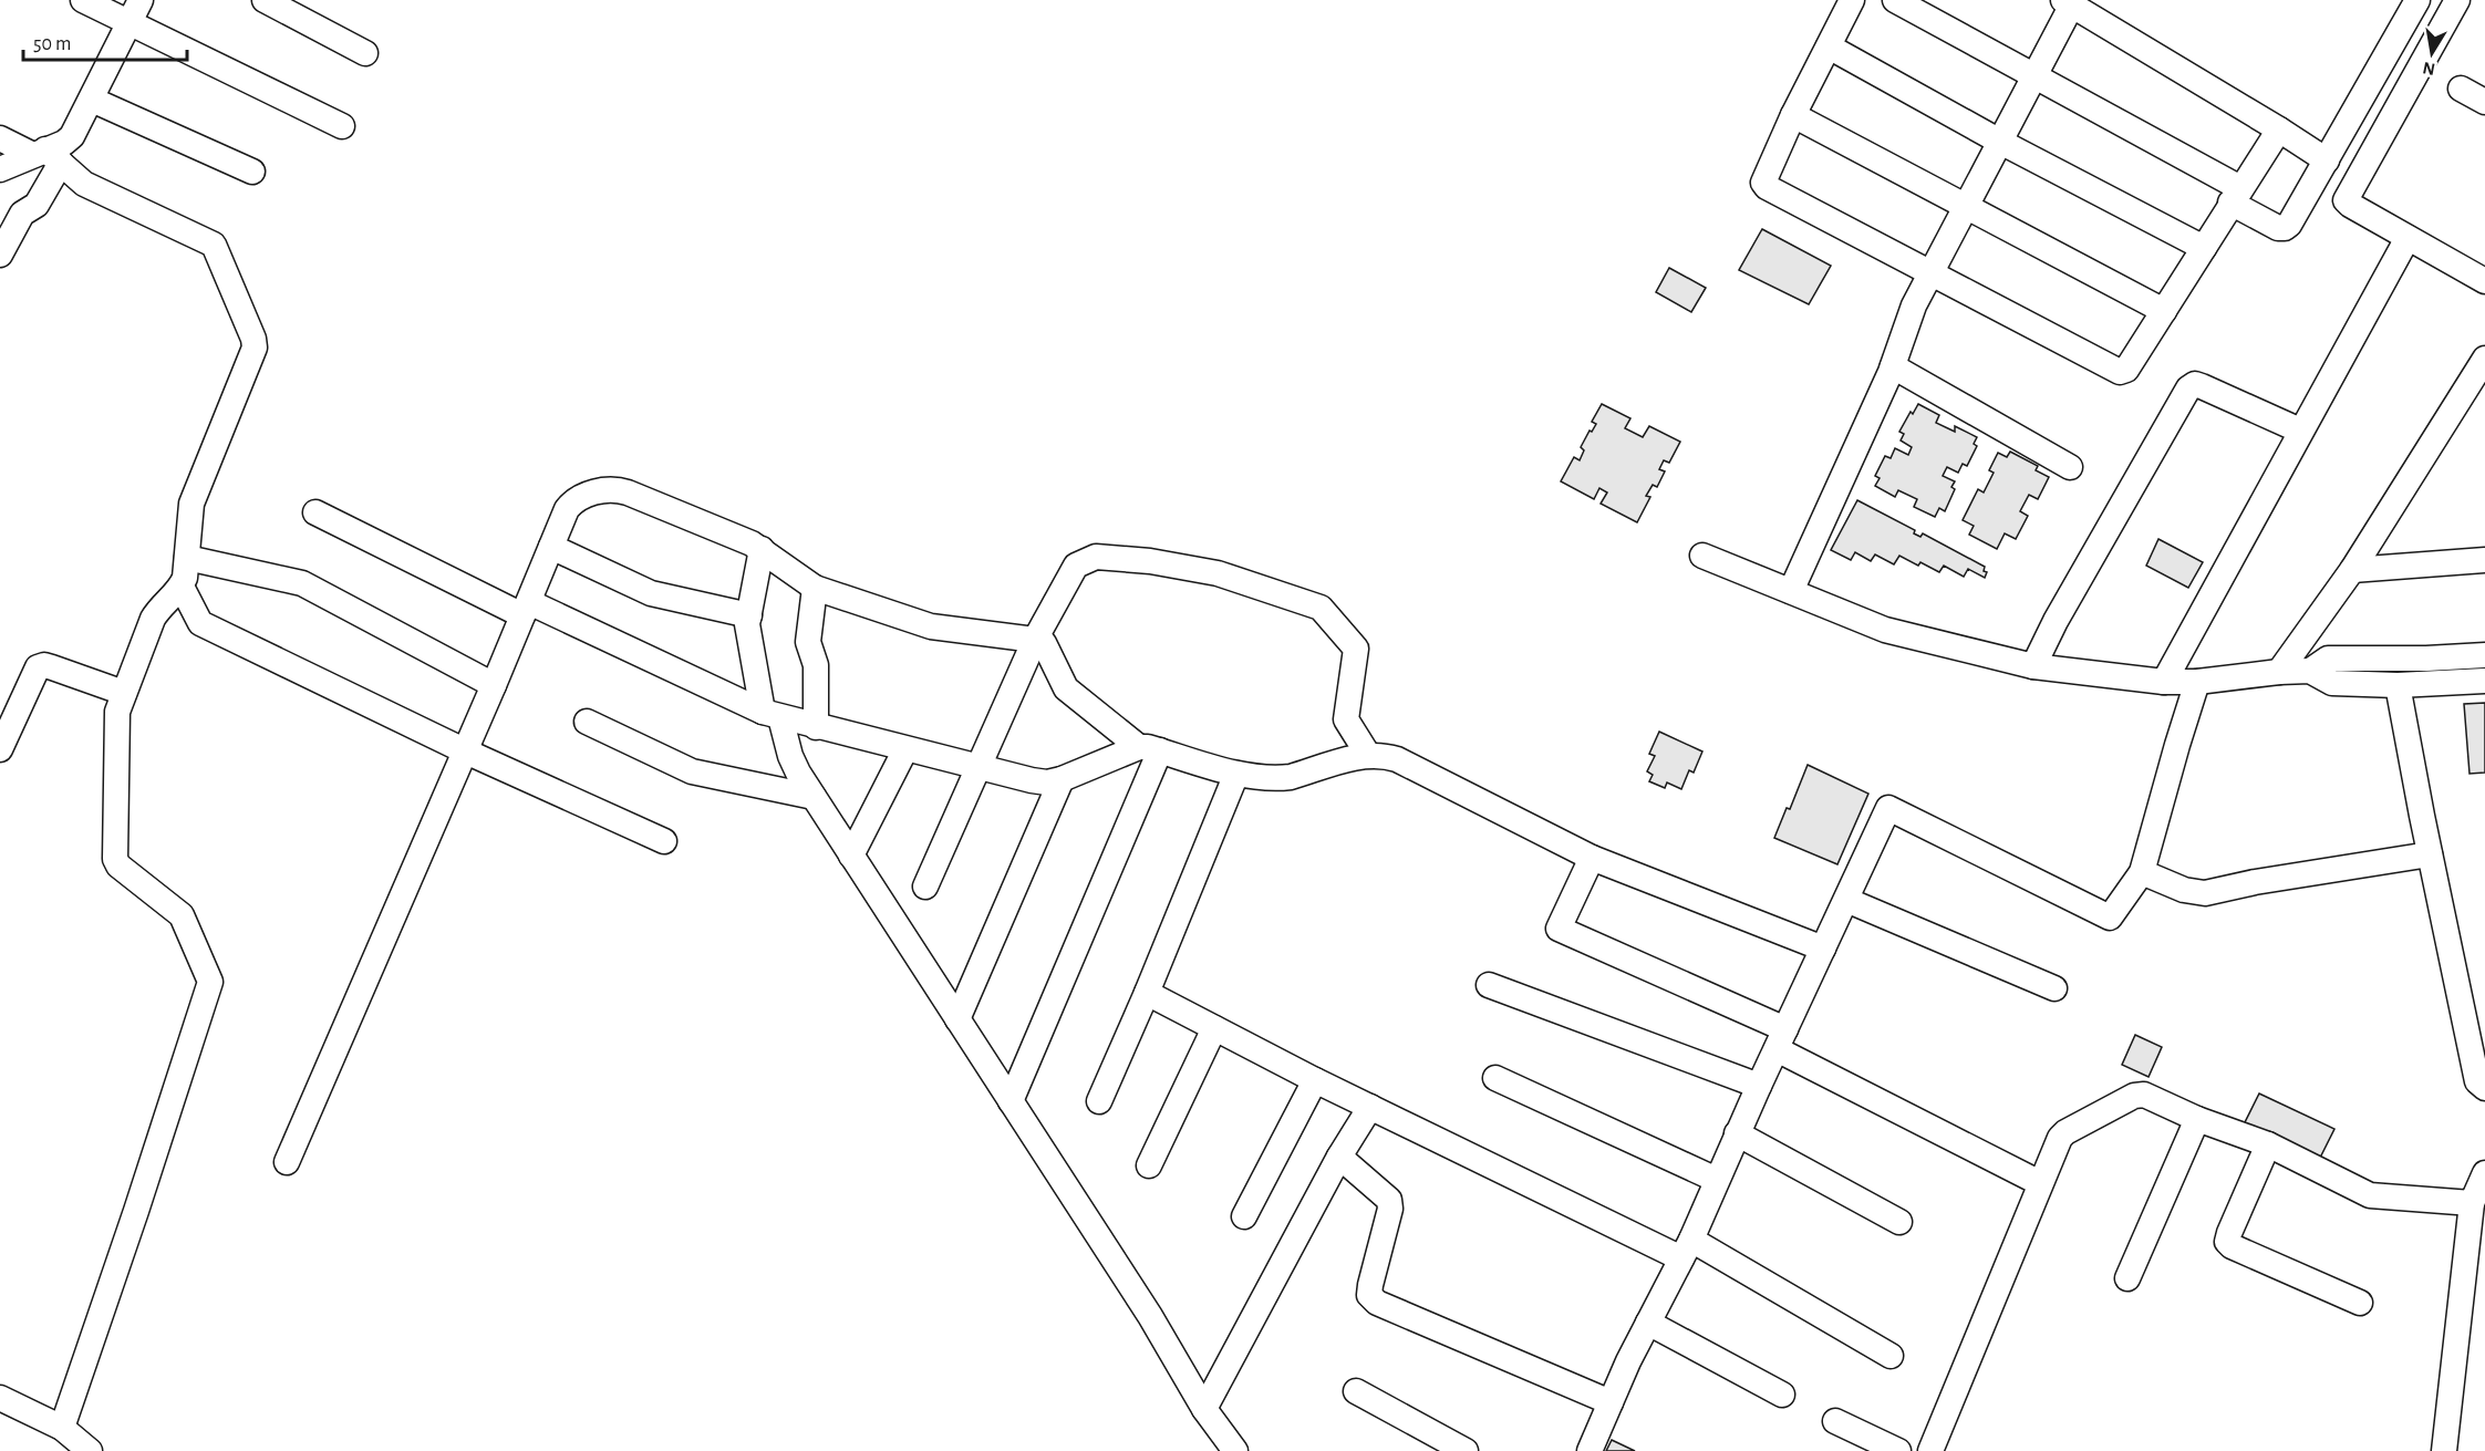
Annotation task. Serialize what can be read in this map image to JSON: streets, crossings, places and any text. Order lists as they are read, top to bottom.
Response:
{
  "scale_bar": "50 m",
  "north": "bottom"
}
